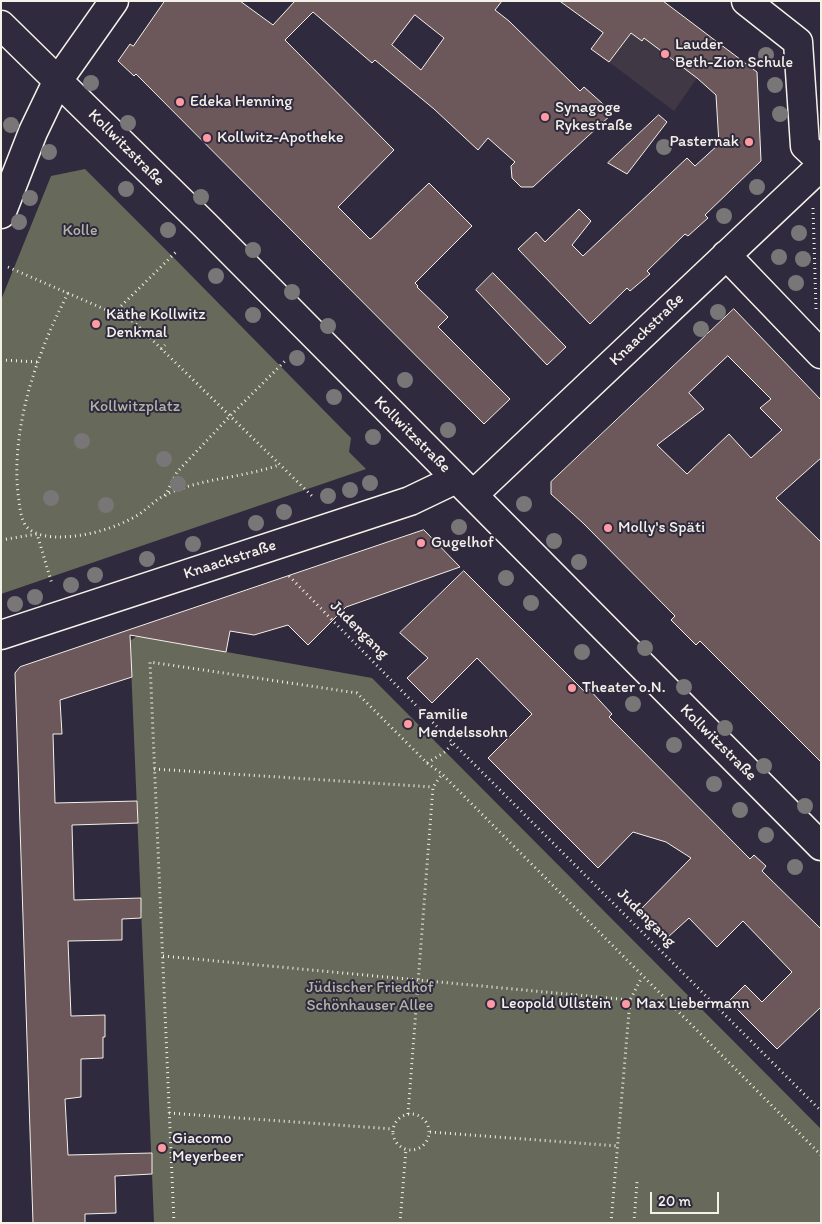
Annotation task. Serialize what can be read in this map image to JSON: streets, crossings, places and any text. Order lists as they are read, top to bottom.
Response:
{
  "streets": {
    "street": ["Kollwitzstraße", "Knaackstraße"],
    "path": ["Judengang"]
  },
  "crossings": [
    ["Kollwitzstraße", "Knaackstraße"]
  ],
  "parks": ["Kolle", "Kollwitzplatz", "Jüdischer Friedhof Schönhauser Allee"],
  "places": [
    "Lauder Beth-Zion Schule",
    "Edeka Henning",
    "Synagoge Rykestraße",
    "Kollwitz-Apotheke",
    "Pasternak",
    "Käthe Kollwitz Denkmal",
    "Molly's Späti",
    "Gugelhof",
    "Theater o.N.",
    "Familie Mendelssohn",
    "Leopold Ullstein",
    "Max Liebermann",
    "Giacomo Meyerbeer"
  ],
  "scale_bar": "20 m"
}
